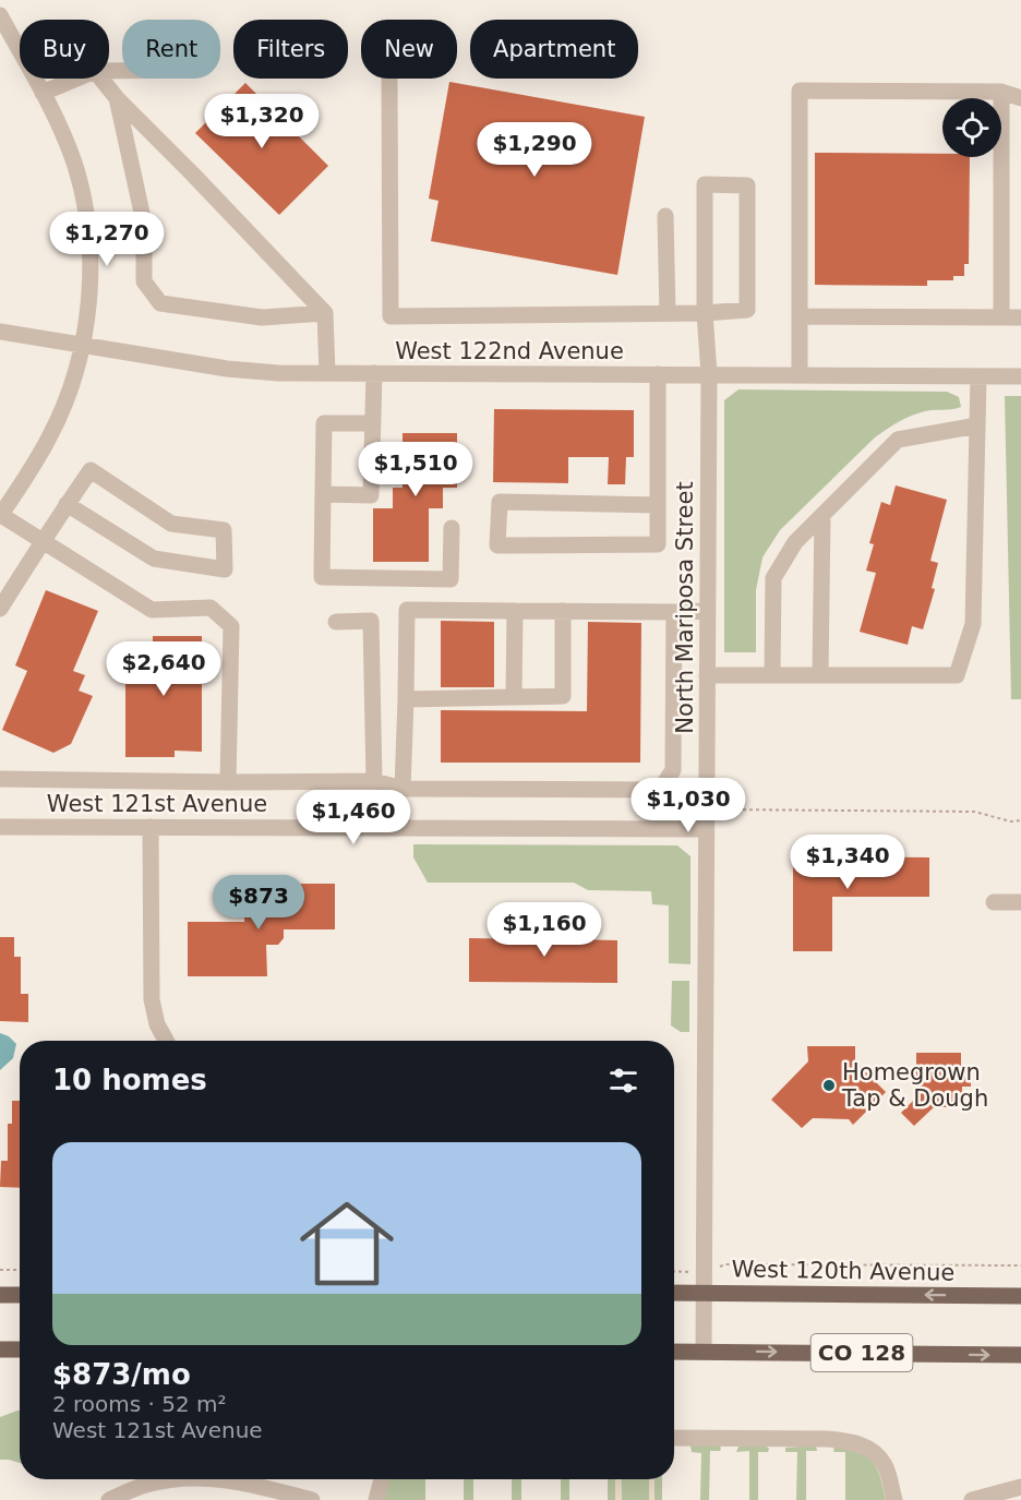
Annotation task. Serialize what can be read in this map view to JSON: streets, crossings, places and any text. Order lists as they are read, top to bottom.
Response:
{
  "streets": {
    "main road": ["West 120th Avenue", "CO 128"],
    "street": ["West 122nd Avenue", "North Mariposa Street", "West 121st Avenue"]
  },
  "crossings": [
    ["West 122nd Avenue", "North Mariposa Street"],
    ["North Mariposa Street", "West 121st Avenue"],
    ["North Mariposa Street", "West 120th Avenue"],
    ["North Mariposa Street", "CO 128"]
  ],
  "places": ["Homegrown Tap & Dough"],
  "page": {
    "chip": [
      "Buy",
      "Rent",
      "Filters",
      "New",
      "Apartment"
    ],
    "price": [
      "$1,320",
      "$1,290",
      "$1,270",
      "$1,510",
      "$2,640",
      "$1,030",
      "$1,460",
      "$1,340",
      "$873",
      "$1,160"
    ],
    "heading": "10 homes",
    "list": [
      {
        "name": "$873/mo",
        "note": "2 rooms · 52 m² · West 121st Avenue"
      }
    ]
  }
}
